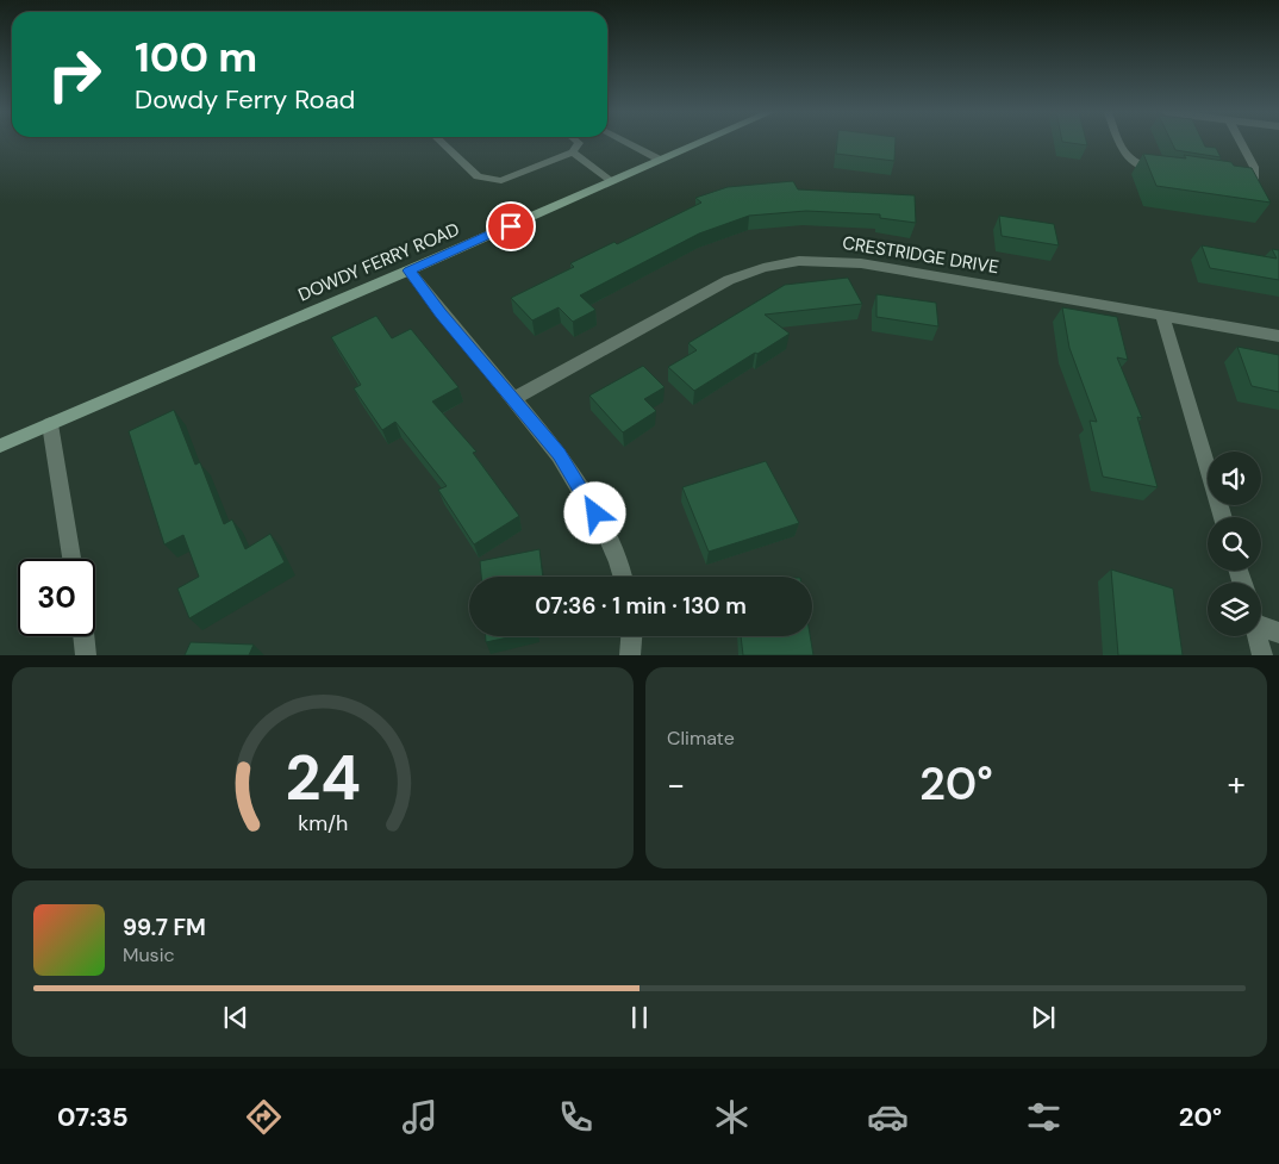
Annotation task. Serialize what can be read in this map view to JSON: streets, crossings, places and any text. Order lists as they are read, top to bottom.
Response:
{
  "streets": {
    "street": ["CRESTRIDGE DRIVE", "DOWDY FERRY ROAD"]
  },
  "page": {
    "turn": ["100 m", "Dowdy Ferry Road"],
    "limit": "30",
    "trip": "07:36 · 1 min · 130 m",
    "tile": "Climate",
    "heat": ["−", "20°", "+"],
    "song": ["99.7 FM", "Music"],
    "tabs": ["07:35", "20°"],
    "gauge": ["24", "km/h"]
  }
}
